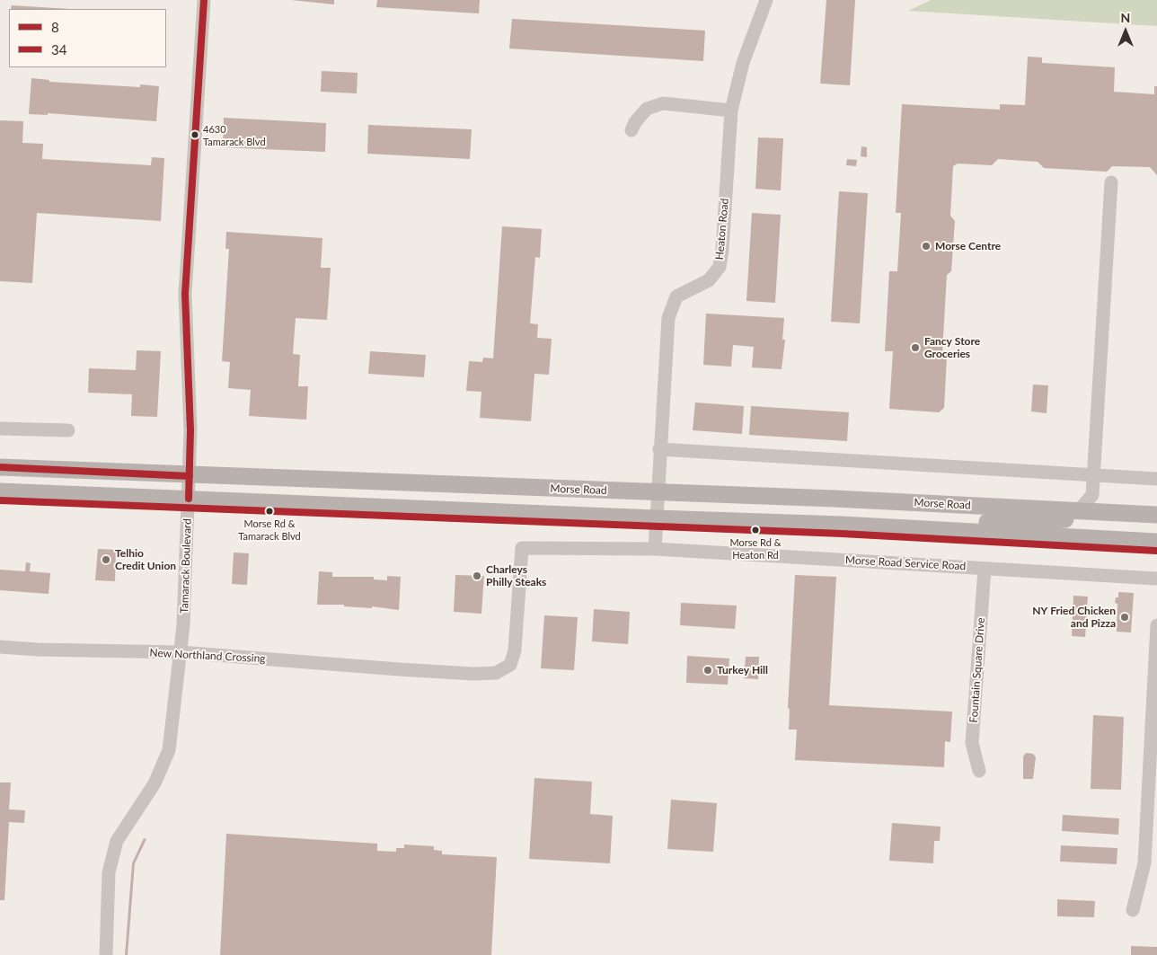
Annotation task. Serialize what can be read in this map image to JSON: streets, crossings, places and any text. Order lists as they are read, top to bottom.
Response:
{
  "streets": {
    "main road": ["Morse Road"],
    "street": [
      "Heaton Road",
      "Morse Road Service Road",
      "Tamarack Boulevard",
      "New Northland Crossing",
      "Fountain Square Drive"
    ]
  },
  "crossings": [
    ["Heaton Road", "Morse Road"],
    ["Morse Road", "Tamarack Boulevard"],
    ["Morse Road Service Road", "New Northland Crossing"],
    ["Morse Road Service Road", "Fountain Square Drive"],
    ["Tamarack Boulevard", "New Northland Crossing"]
  ],
  "places": [
    "4630 Tamarack Blvd",
    "Morse Centre",
    "Fancy Store Groceries",
    "Morse Rd & Tamarack Blvd",
    "Morse Rd & Heaton Rd",
    "Telhio Credit Union",
    "Charleys Philly Steaks",
    "NY Fried Chicken and Pizza",
    "Turkey Hill"
  ],
  "lines": ["transit line 8", "transit line 34"],
  "legend": ["8", "34"],
  "north": "top"
}
